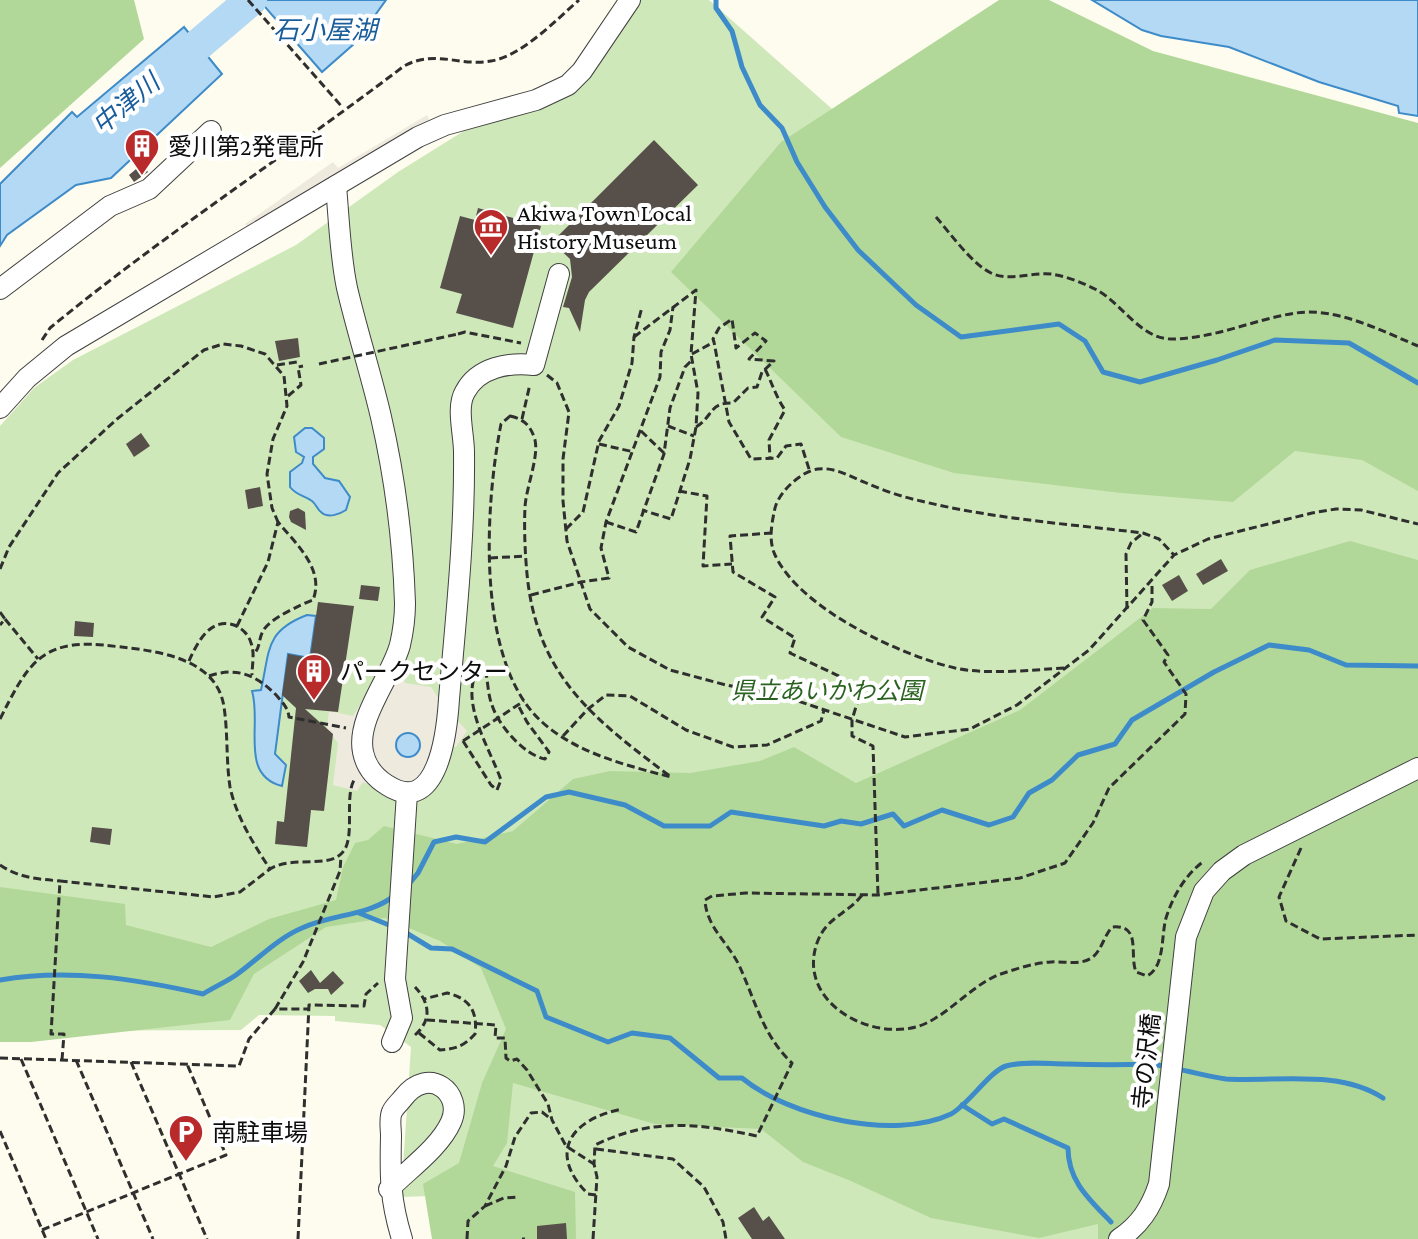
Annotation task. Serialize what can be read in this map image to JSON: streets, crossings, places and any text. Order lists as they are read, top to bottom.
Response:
{
  "streets": {
    "street": ["寺の沢橋"]
  },
  "water": ["石小屋湖", "中津川"],
  "parks": ["県立あいかわ公園"],
  "places": {
    "building": ["愛川第2発電所", "パークセンター"],
    "museum": ["Akiwa Town Local History Museum"],
    "parking": ["南駐車場"]
  }
}
